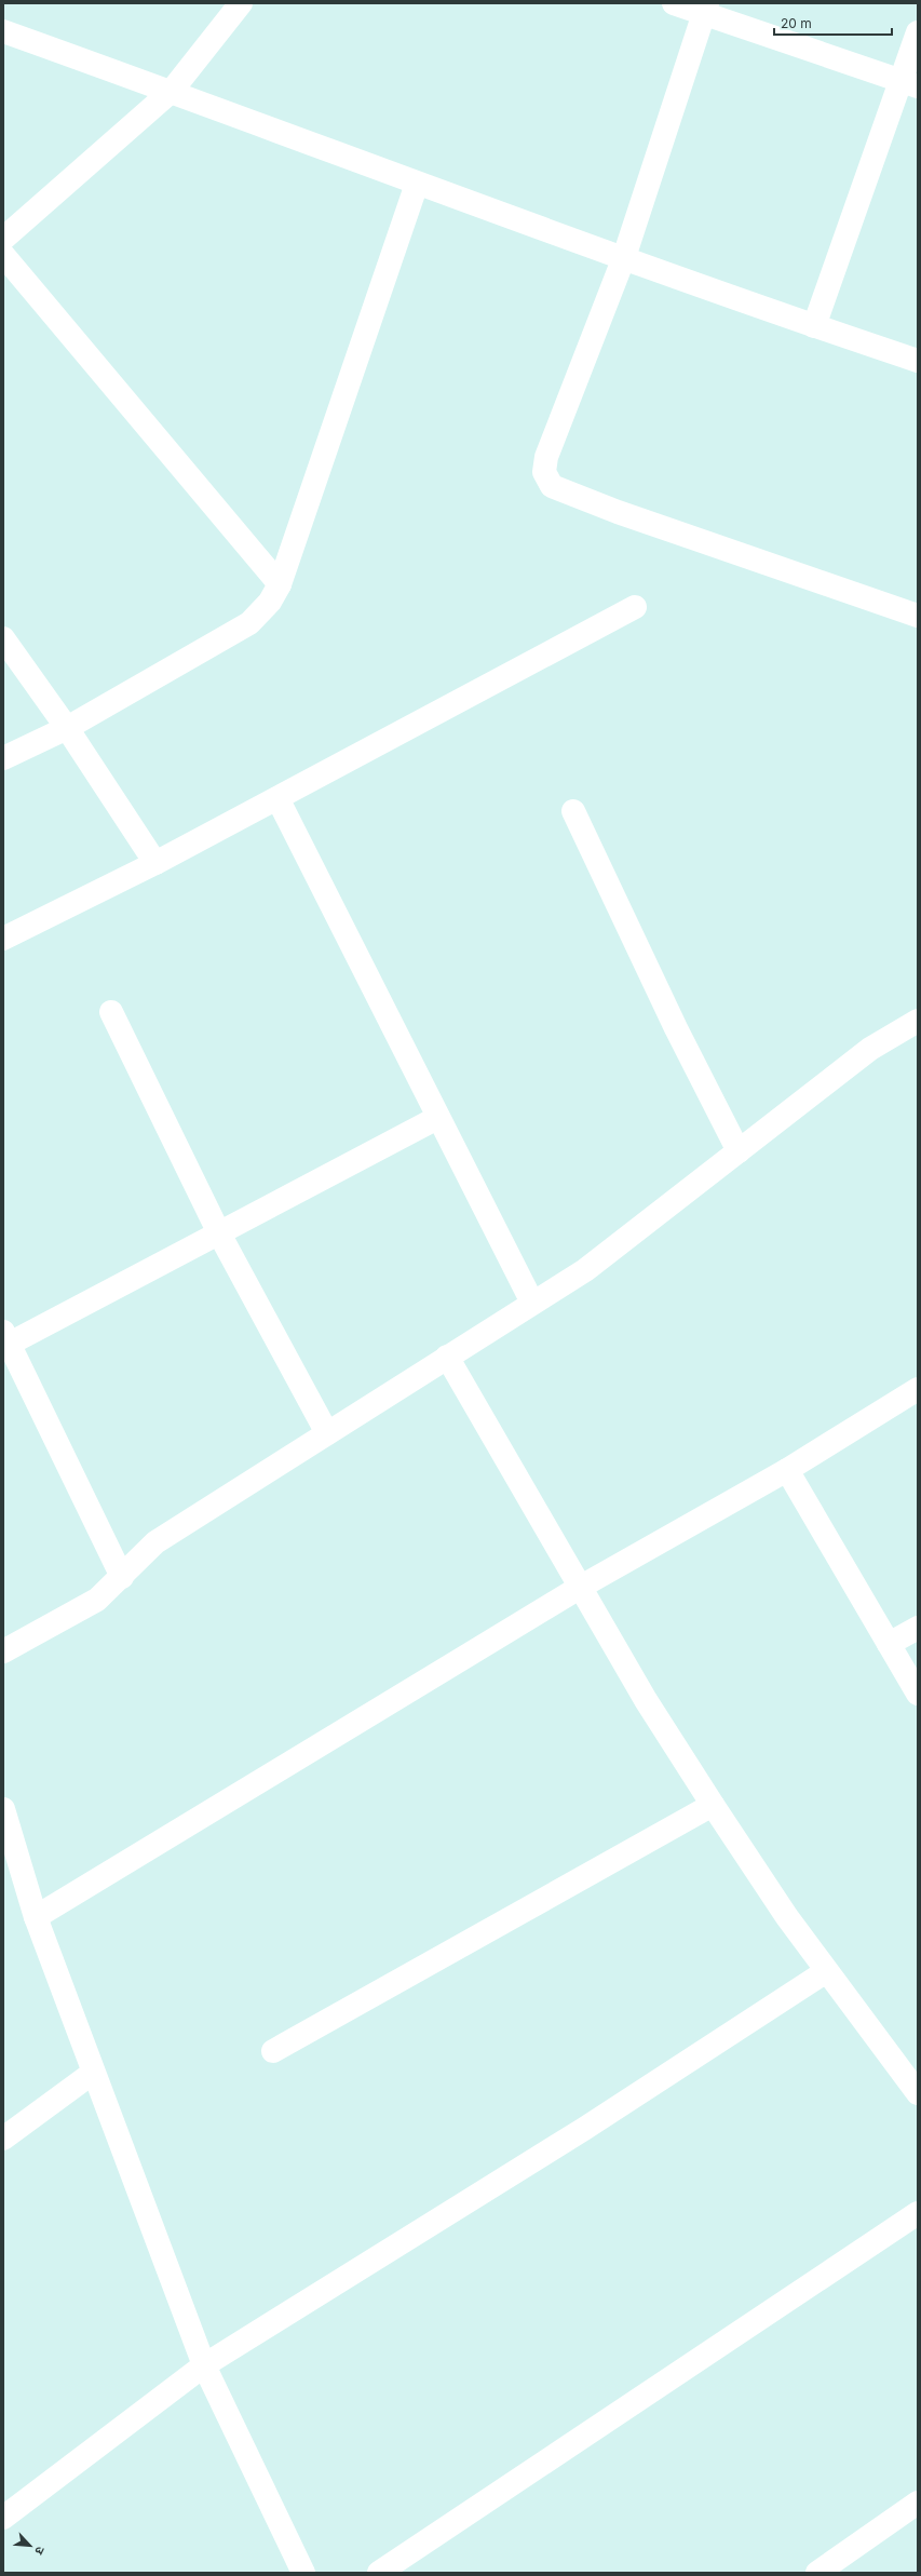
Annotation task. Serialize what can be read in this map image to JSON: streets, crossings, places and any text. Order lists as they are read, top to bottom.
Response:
{
  "scale_bar": "20 m",
  "north": "bottom right"
}
